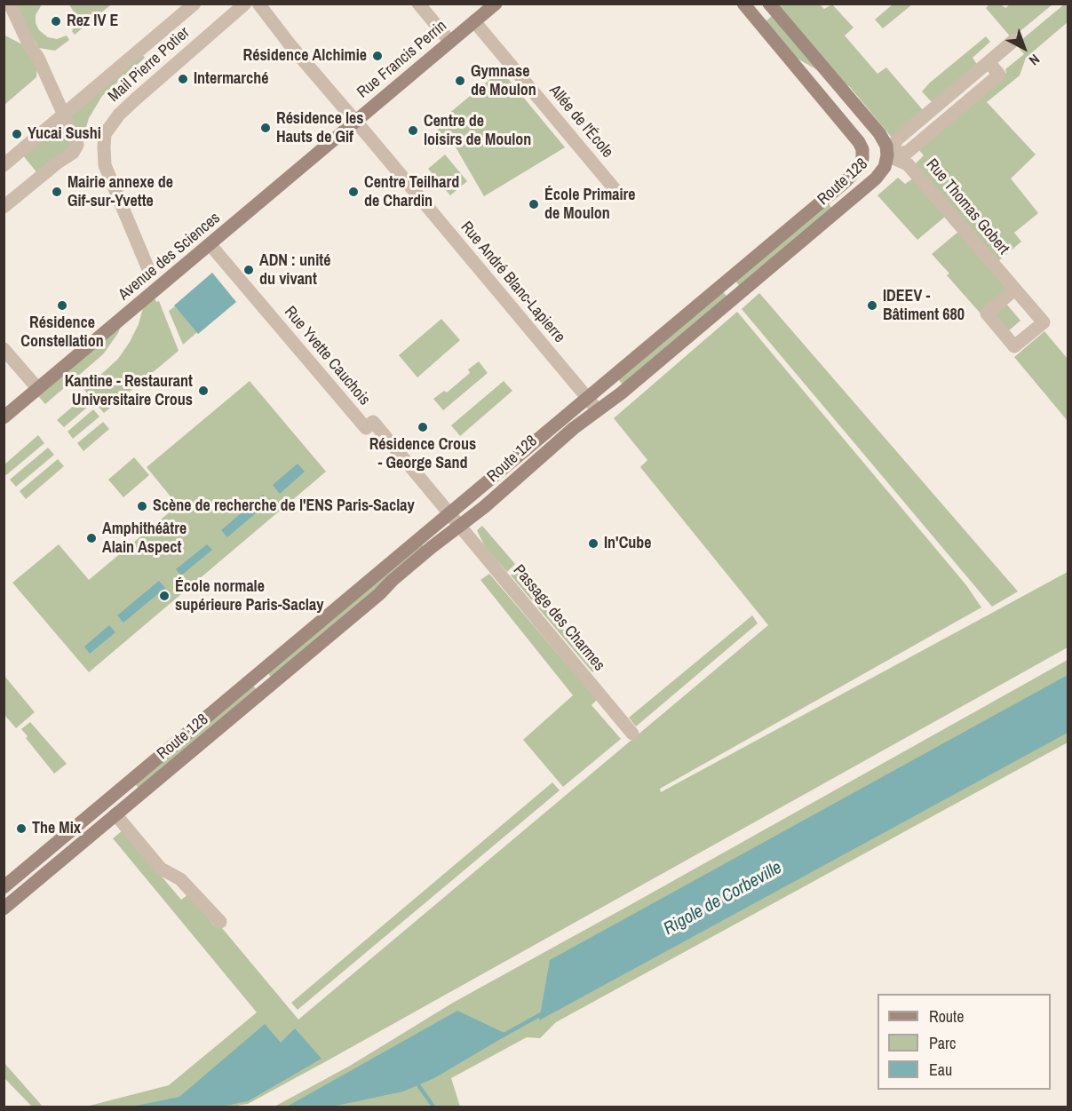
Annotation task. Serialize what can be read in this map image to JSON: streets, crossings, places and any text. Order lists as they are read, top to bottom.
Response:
{
  "streets": {
    "main road": ["Rue Francis Perrin", "Route 128", "Avenue des Sciences"],
    "street": [
      "Mail Pierre Potier",
      "Allée de l'École",
      "Rue Thomas Gobert",
      "Rue André Blanc-Lapierre",
      "Rue Yvette Cauchois",
      "Passage des Charmes"
    ]
  },
  "crossings": [
    ["Rue Francis Perrin", "Allée de l'École"],
    ["Rue Francis Perrin", "Avenue des Sciences"],
    ["Rue Francis Perrin", "Rue André Blanc-Lapierre"],
    ["Route 128", "Rue Thomas Gobert"],
    ["Route 128", "Rue André Blanc-Lapierre"],
    ["Route 128", "Rue Yvette Cauchois"],
    ["Route 128", "Passage des Charmes"],
    ["Avenue des Sciences", "Rue André Blanc-Lapierre"],
    ["Avenue des Sciences", "Rue Yvette Cauchois"],
    ["Rue Yvette Cauchois", "Passage des Charmes"]
  ],
  "water": ["Rigole de Corbeville"],
  "places": [
    "Rez IV E",
    "Résidence Alchimie",
    "Intermarché",
    "Gymnase de Moulon",
    "Résidence les Hauts de Gif",
    "Centre de loisirs de Moulon",
    "Yucai Sushi",
    "Mairie annexe de Gif-sur-Yvette",
    "Centre Teilhard de Chardin",
    "École Primaire de Moulon",
    "ADN : unité du vivant",
    "Résidence Constellation",
    "IDEEV - Bâtiment 680",
    "Kantine - Restaurant Universitaire Crous",
    "Résidence Crous - George Sand",
    "Scène de recherche de l'ENS Paris-Saclay",
    "Amphithéâtre Alain Aspect",
    "In'Cube",
    "École normale supérieure Paris-Saclay",
    "The Mix"
  ],
  "legend": ["Route", "Parc", "Eau"],
  "north": "bottom right"
}
